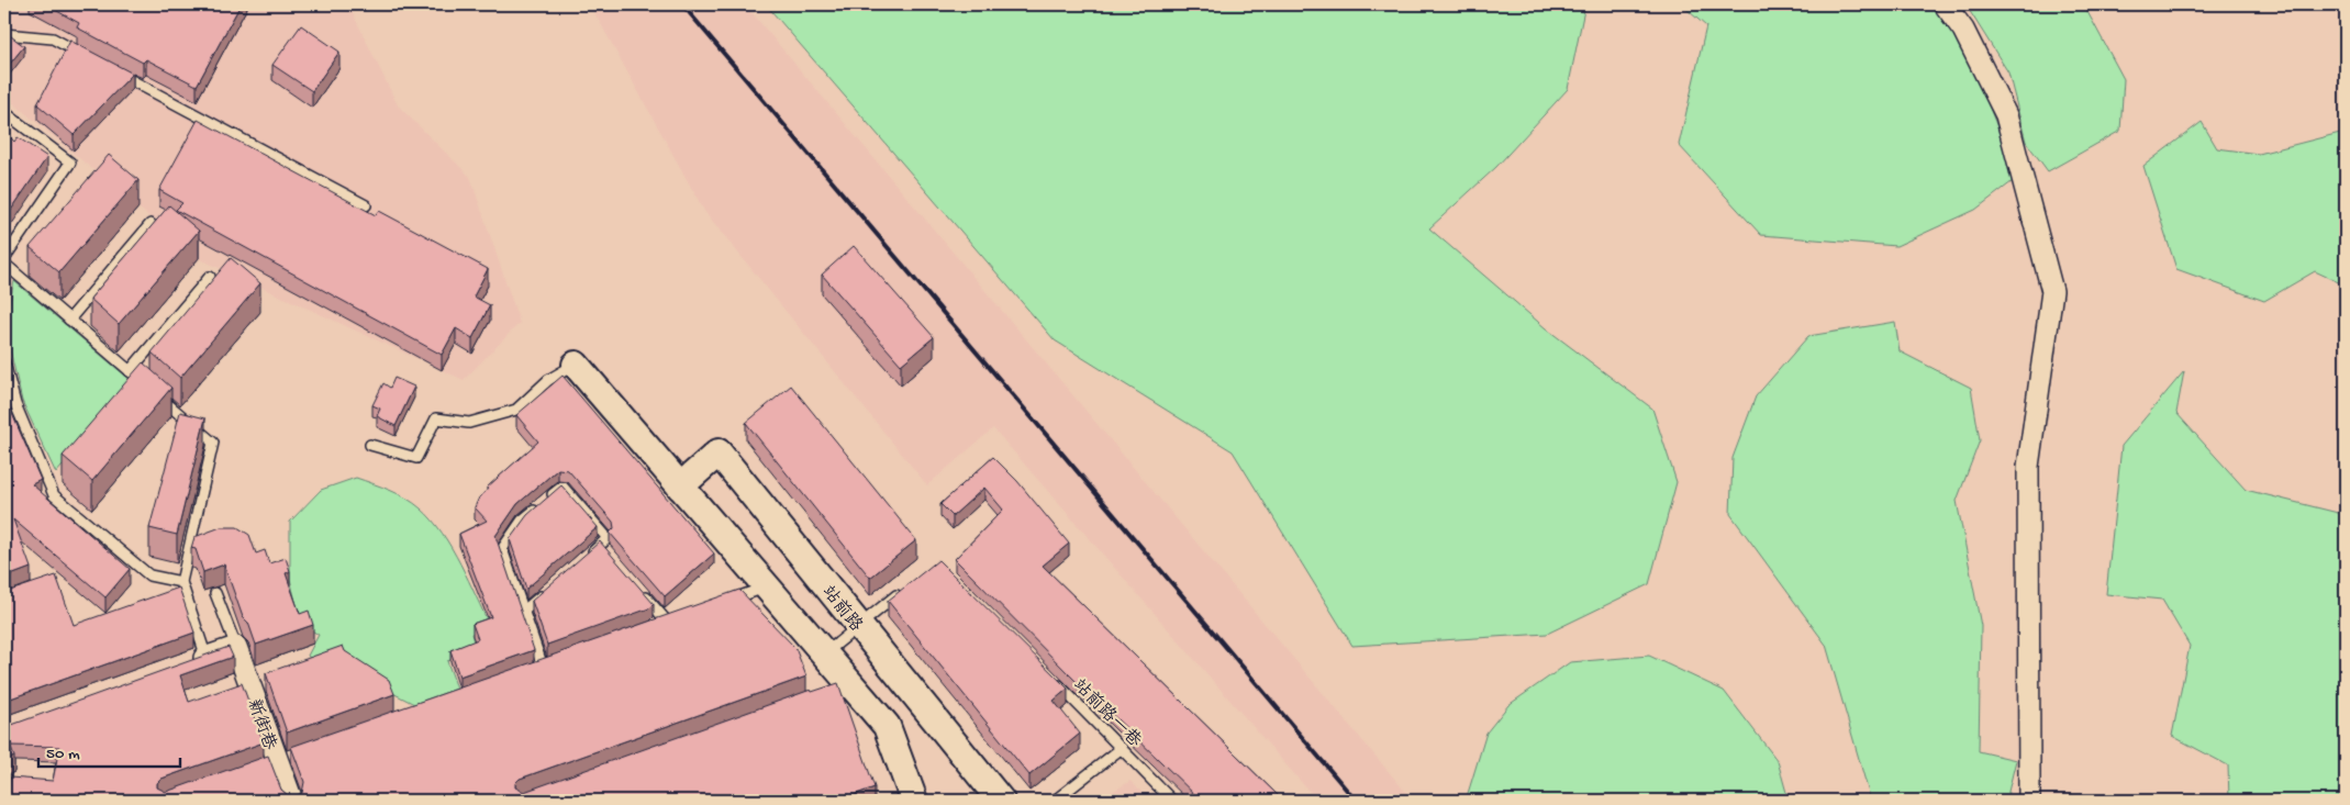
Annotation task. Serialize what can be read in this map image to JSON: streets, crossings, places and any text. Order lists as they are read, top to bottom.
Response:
{
  "streets": {
    "street": ["站前路", "新街巷"],
    "lane": ["站前路一巷"]
  },
  "scale_bar": "50 m"
}
